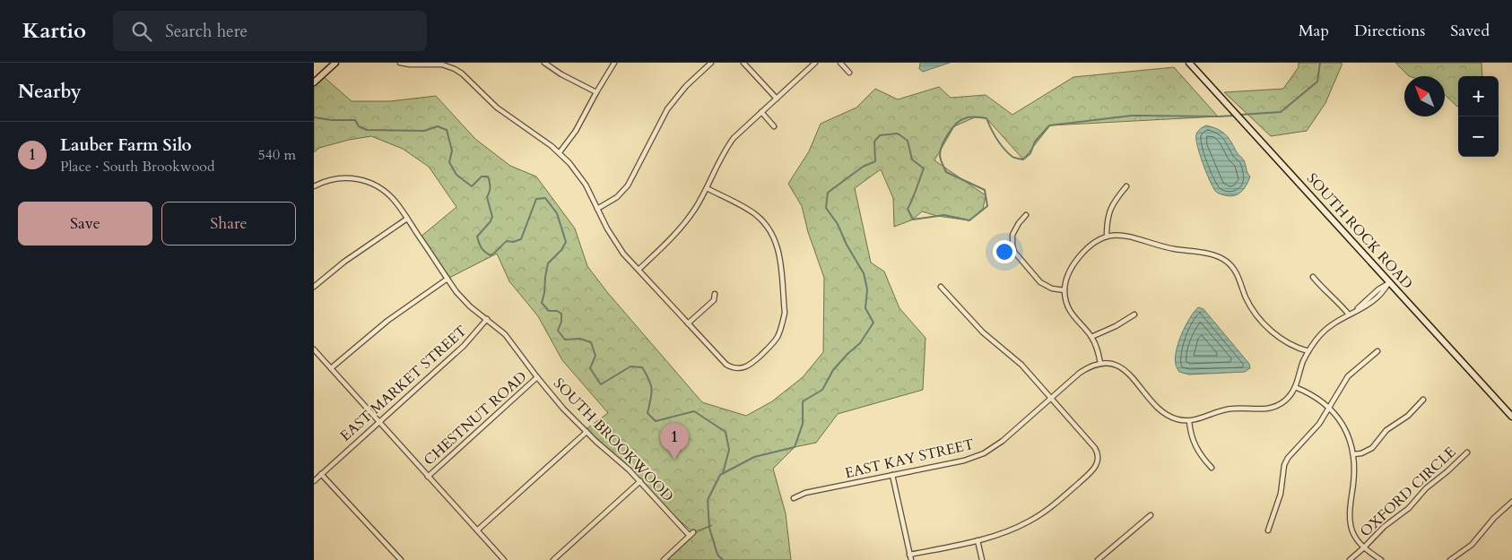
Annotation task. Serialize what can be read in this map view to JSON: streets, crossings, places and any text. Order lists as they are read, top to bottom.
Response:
{
  "streets": {
    "main road": ["SOUTH ROCK ROAD"],
    "street": [
      "EAST MARKET STREET",
      "CHESTNUT ROAD",
      "SOUTH BROOKWOOD",
      "EAST KAY STREET",
      "OXFORD CIRCLE"
    ]
  },
  "crossings": [
    ["EAST MARKET STREET", "SOUTH BROOKWOOD"],
    ["CHESTNUT ROAD", "SOUTH BROOKWOOD"]
  ],
  "north": "top left",
  "page": {
    "header": "Kartio",
    "search": "Search here",
    "nav": ["Map", "Directions", "Saved"],
    "heading": "Nearby",
    "map_buttons": ["+", "−"],
    "list": [
      {
        "mark": "1",
        "name": "Lauber Farm Silo",
        "note": "Place · South Brookwood",
        "value": "540 m"
      }
    ],
    "buttons": ["Save", "Share"],
    "pins": "1"
  }
}
